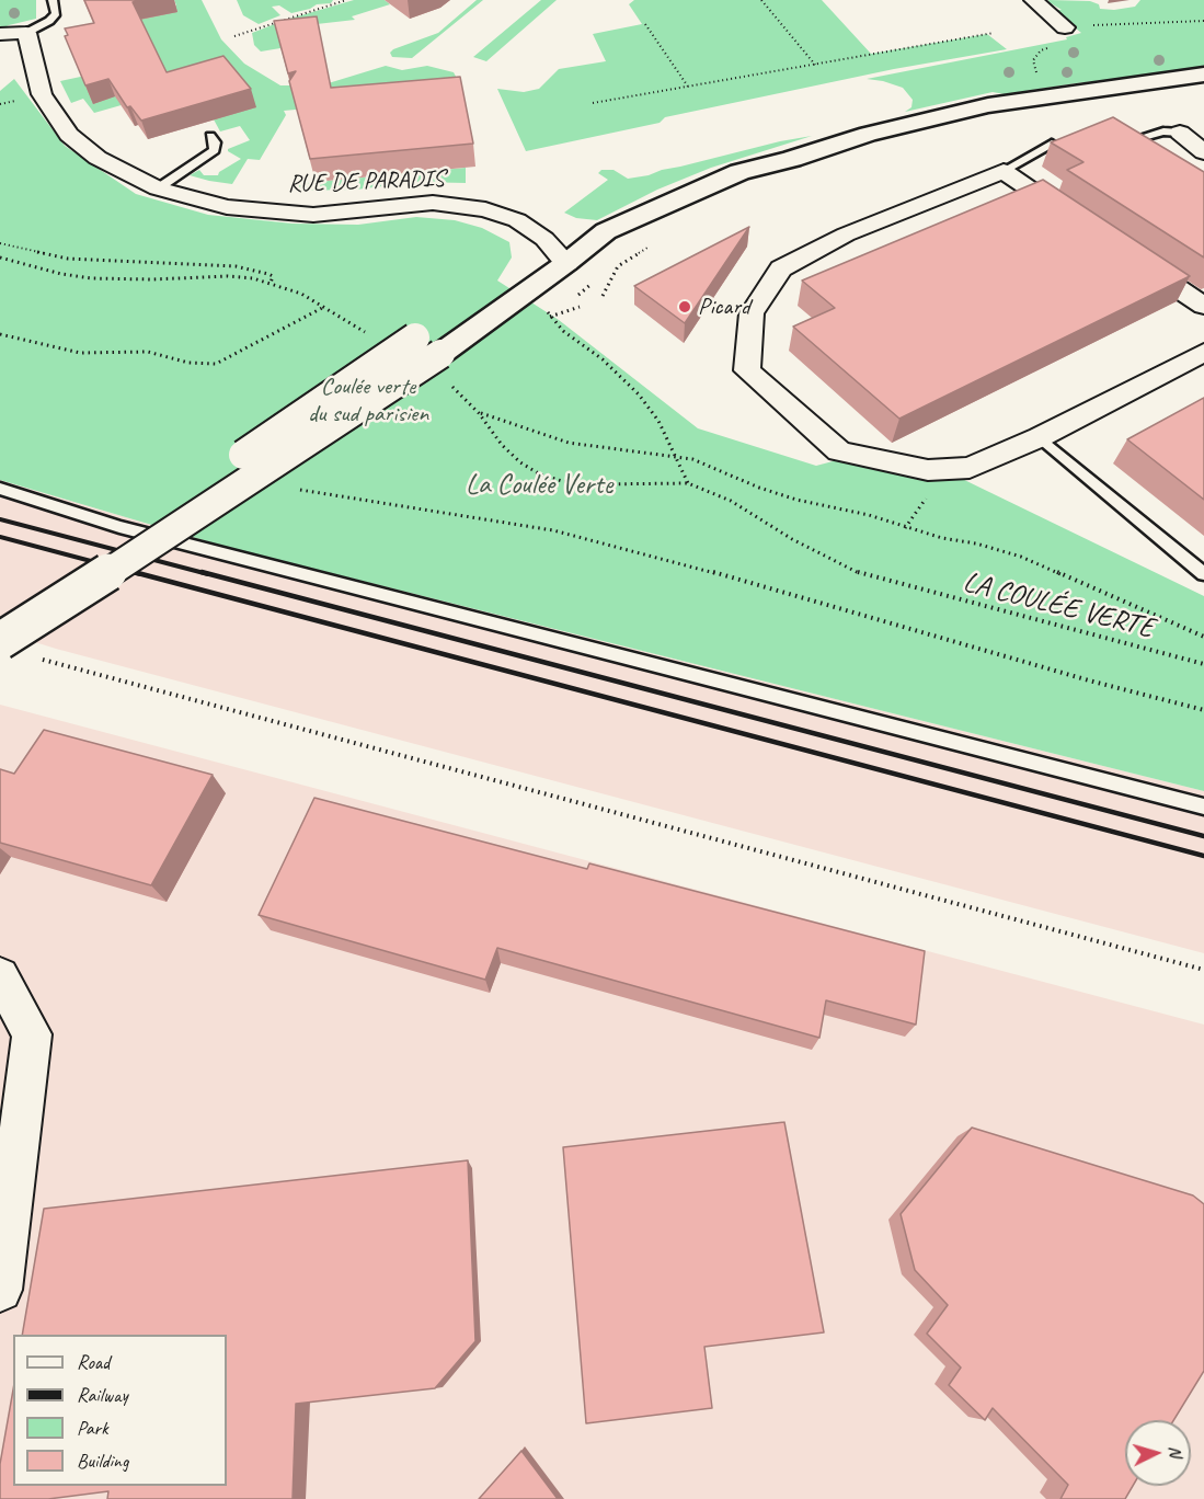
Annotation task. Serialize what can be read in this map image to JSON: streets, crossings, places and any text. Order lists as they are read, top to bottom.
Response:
{
  "streets": {
    "street": ["RUE DE PARADIS"],
    "path": ["LA COULÉE VERTE"]
  },
  "parks": ["Coulée verte du sud parisien", "La Coulée Verte"],
  "places": ["Picard"],
  "legend": [
    "Road",
    "Railway",
    "Park",
    "Building"
  ],
  "north": "right"
}
